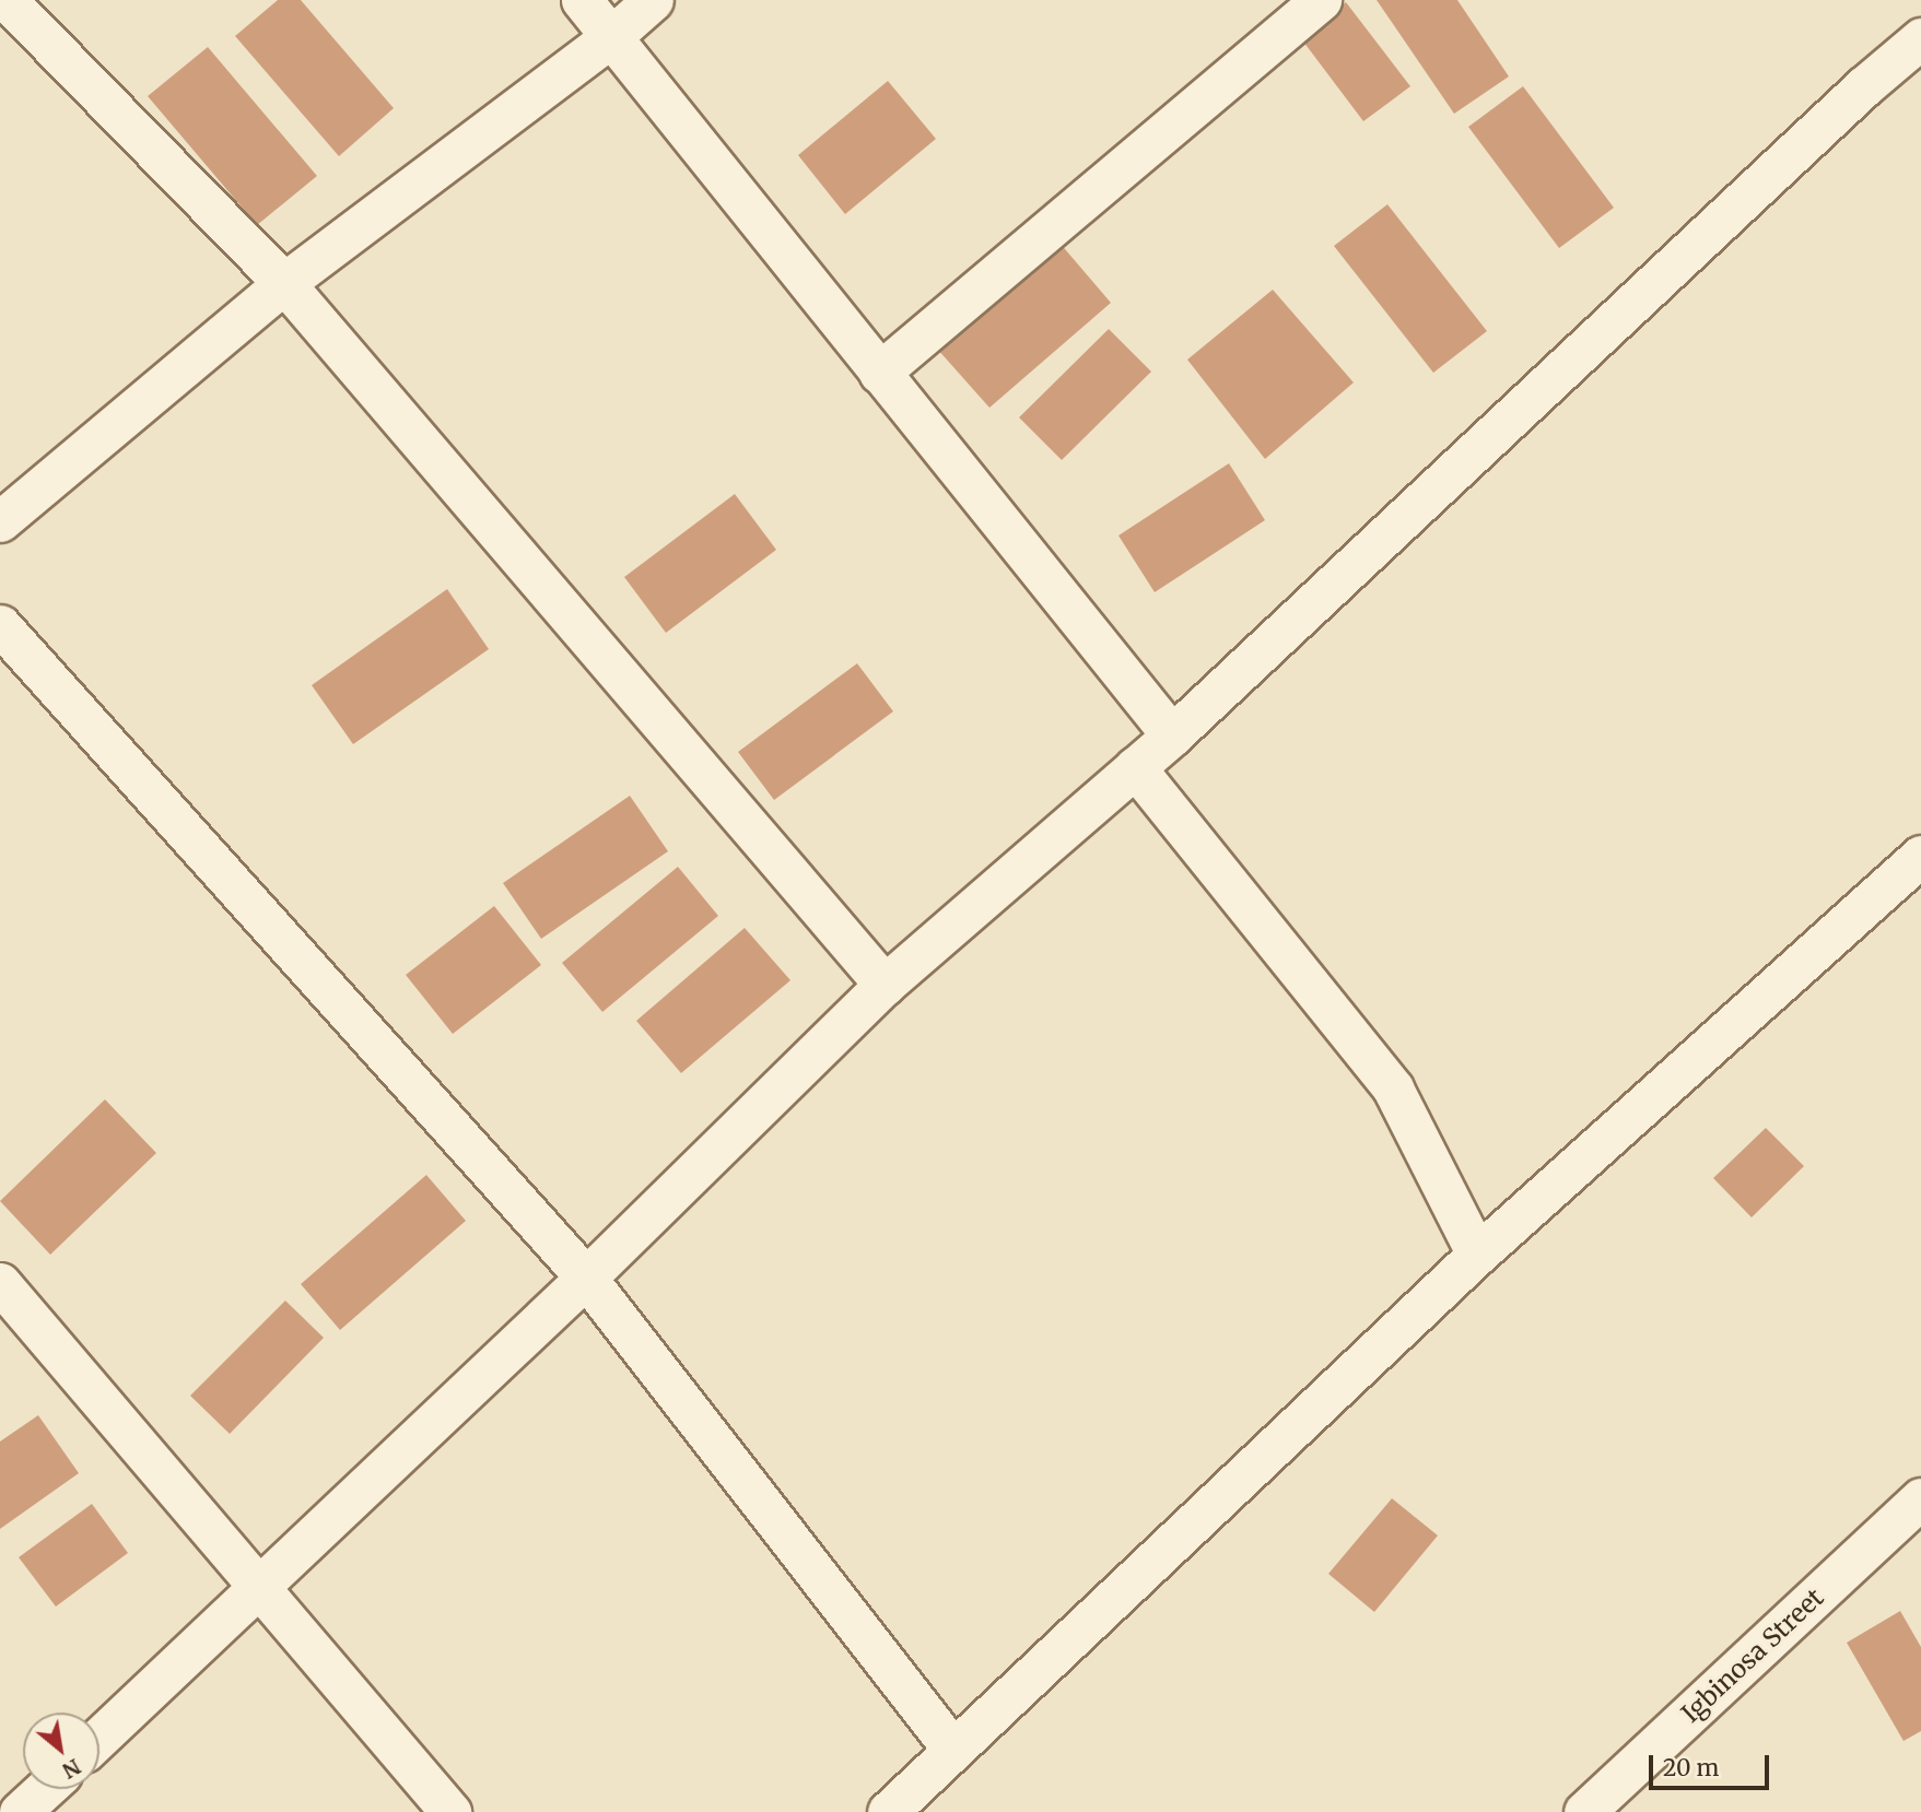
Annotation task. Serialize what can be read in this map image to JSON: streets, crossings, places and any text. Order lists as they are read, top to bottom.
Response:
{
  "streets": {
    "street": ["Igbinosa Street"]
  },
  "scale_bar": "20 m",
  "north": "bottom right"
}
